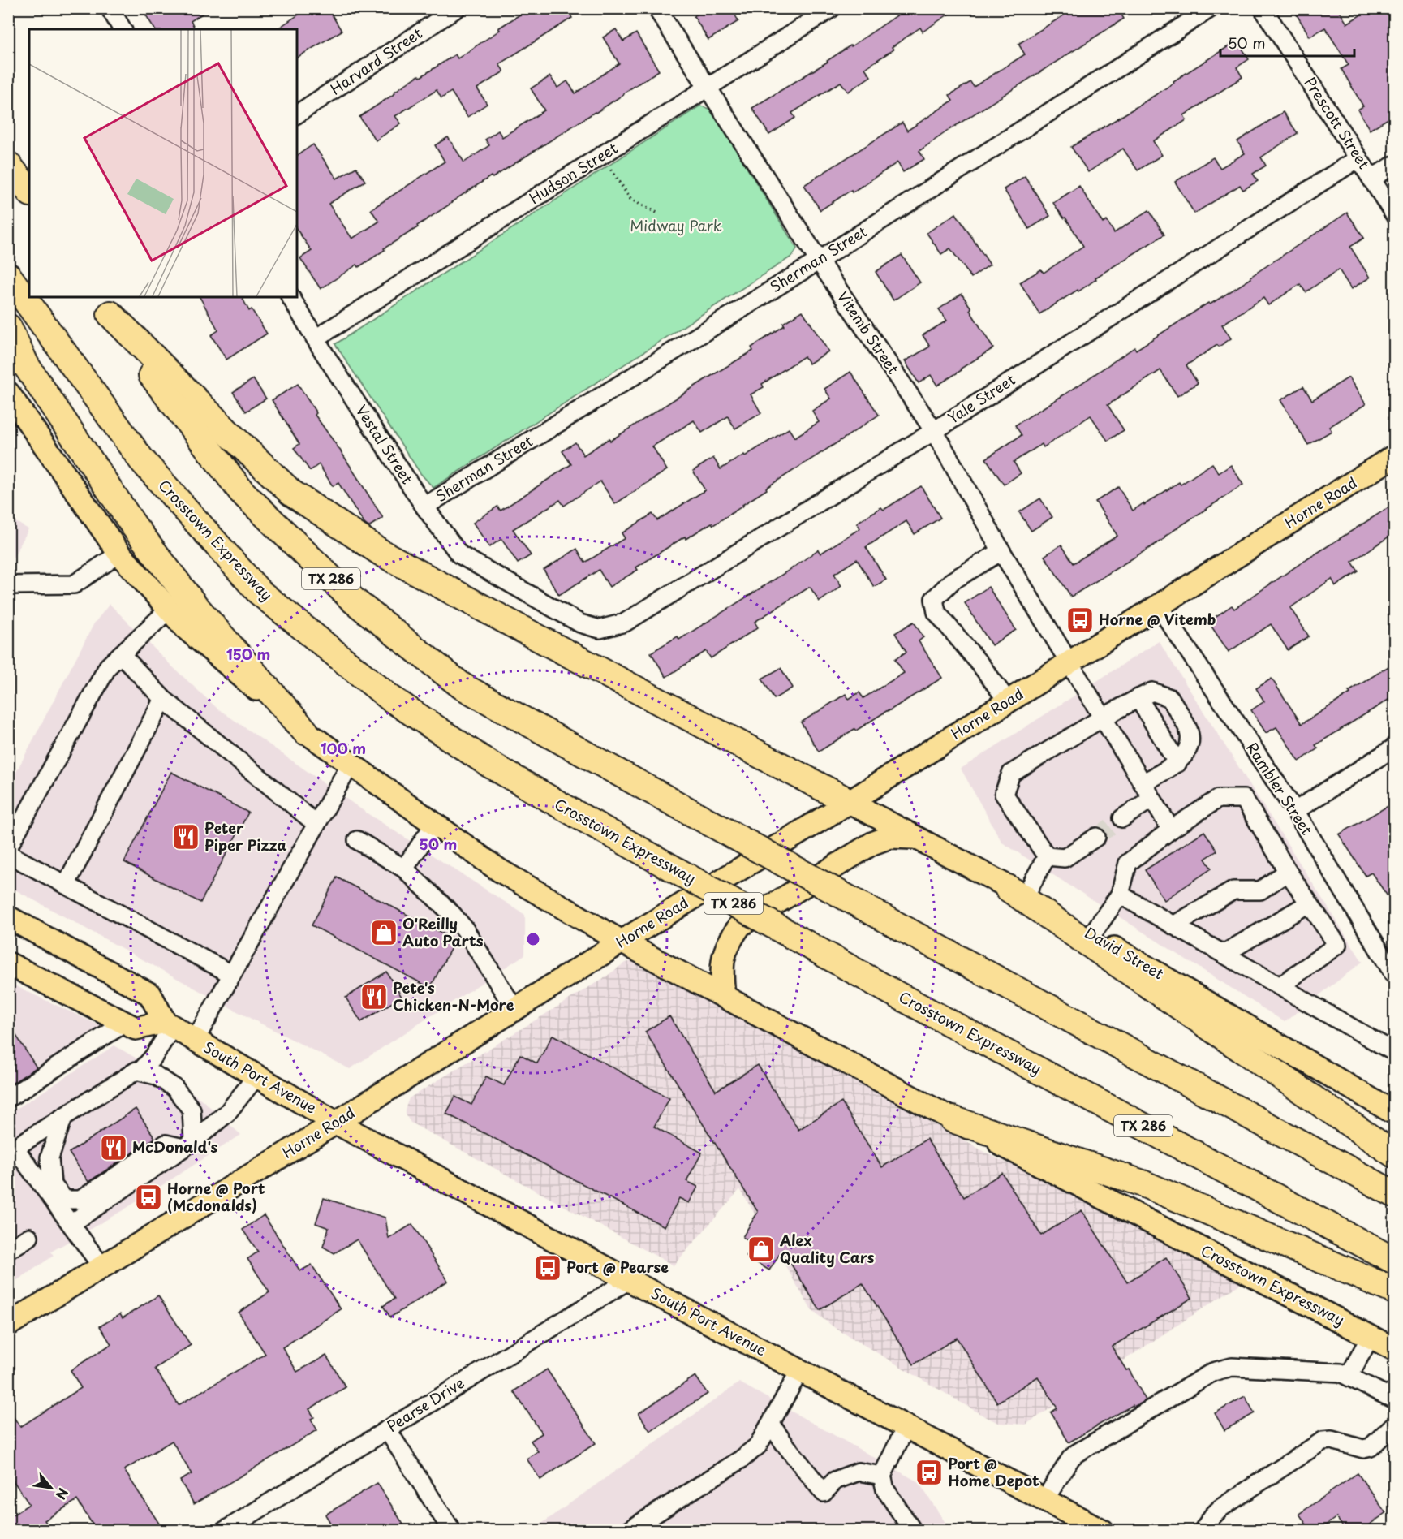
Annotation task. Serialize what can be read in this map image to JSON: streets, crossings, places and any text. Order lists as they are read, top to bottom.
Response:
{
  "streets": {
    "highway": ["Crosstown Expressway", "TX 286"],
    "main road": ["Horne Road", "David Street", "South Port Avenue"],
    "street": [
      "Harvard Street",
      "Prescott Street",
      "Hudson Street",
      "Sherman Street",
      "Vitemb Street",
      "Yale Street",
      "Vestal Street",
      "Rambler Street",
      "Pearse Drive"
    ]
  },
  "crossings": [
    ["Prescott Street", "Yale Street"],
    ["Hudson Street", "Vitemb Street"],
    ["Hudson Street", "Vestal Street"],
    ["Sherman Street", "Vitemb Street"],
    ["Sherman Street", "Vestal Street"],
    ["Vitemb Street", "Yale Street"],
    ["Vitemb Street", "Horne Road"],
    ["Yale Street", "Vestal Street"],
    ["Horne Road", "Crosstown Expressway"],
    ["Horne Road", "Rambler Street"],
    ["Horne Road", "David Street"],
    ["Horne Road", "South Port Avenue"],
    ["South Port Avenue", "Pearse Drive"]
  ],
  "parks": ["Midway Park"],
  "places": {
    "bus stop": [
      "Horne @ Vitemb",
      "Horne @ Port (Mcdonalds)",
      "Port @ Pearse",
      "Port @ Home Depot"
    ],
    "restaurant": ["Peter Piper Pizza", "Pete's Chicken-N-More", "McDonald's"],
    "shop": ["O'Reilly Auto Parts", "Alex Quality Cars"]
  },
  "scale_bar": "50 m",
  "north": "bottom right",
  "rings": ["150 m", "100 m", "50 m"]
}
